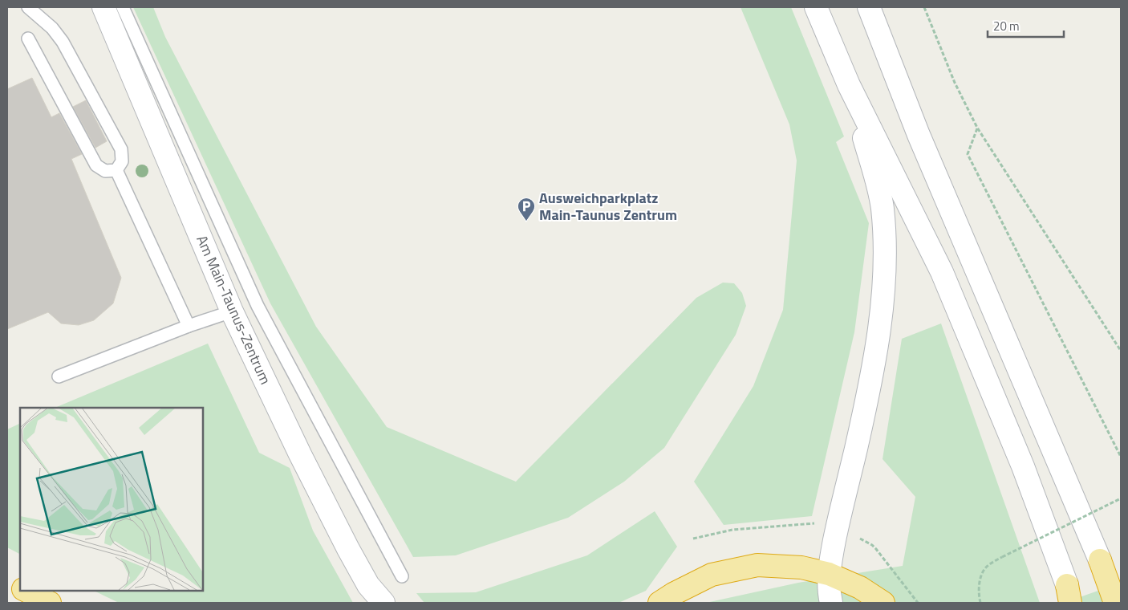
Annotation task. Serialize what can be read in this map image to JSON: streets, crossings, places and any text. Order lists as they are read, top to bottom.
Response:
{
  "streets": {
    "main road": ["Am Main-Taunus-Zentrum"]
  },
  "places": {
    "parking": ["Ausweichparkplatz Main-Taunus Zentrum"]
  },
  "scale_bar": "20 m"
}
